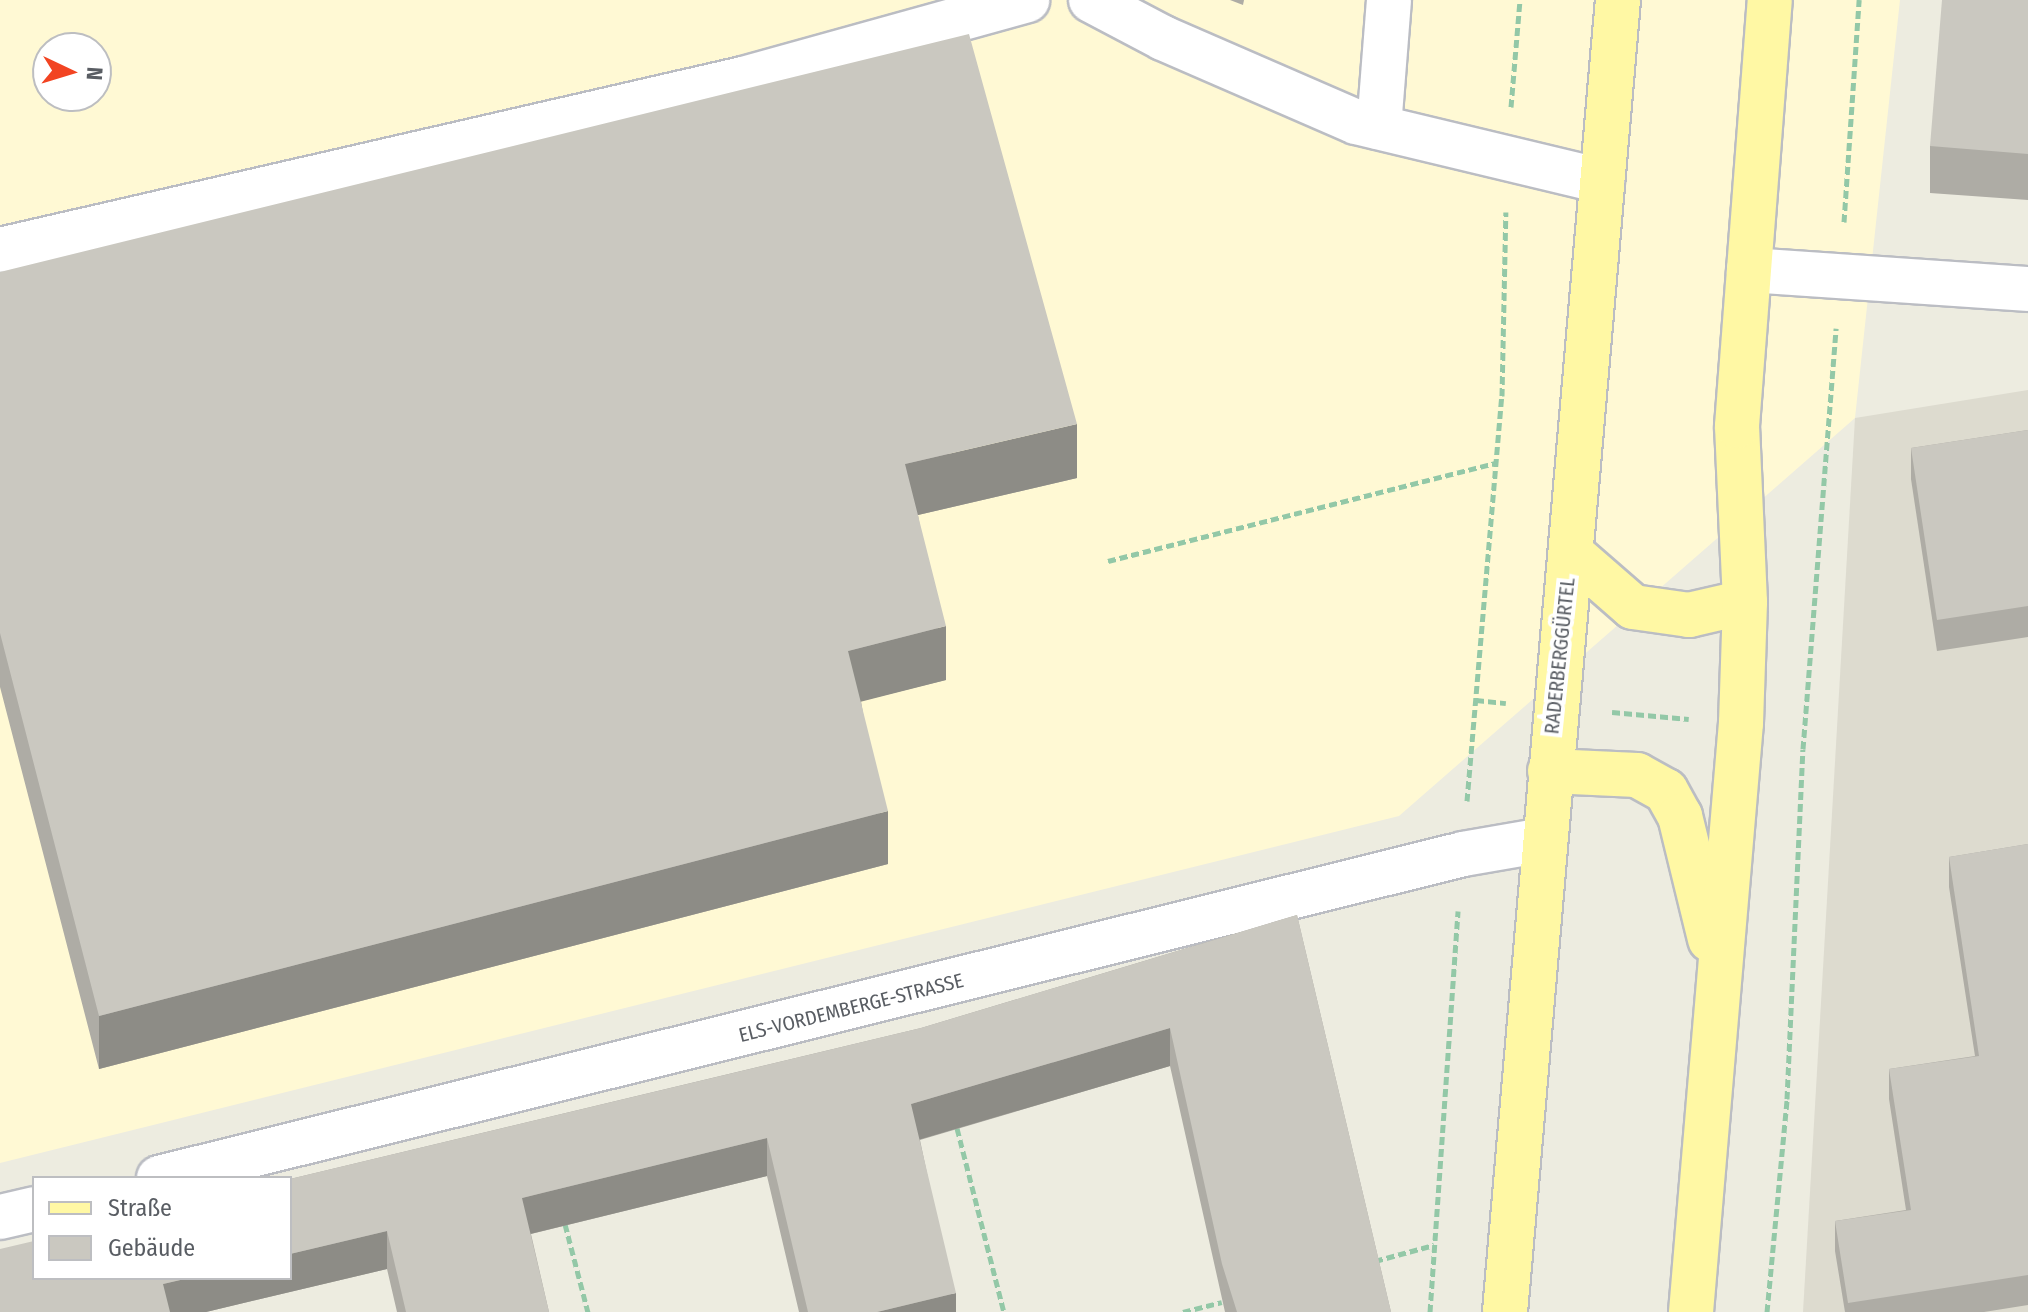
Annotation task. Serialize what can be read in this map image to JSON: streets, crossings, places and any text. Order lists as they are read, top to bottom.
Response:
{
  "streets": {
    "main road": ["RADERBERGGÜRTEL"],
    "street": ["ELS-VORDEMBERGE-STRASSE"]
  },
  "crossings": [
    ["RADERBERGGÜRTEL", "ELS-VORDEMBERGE-STRASSE"]
  ],
  "legend": ["Straße", "Gebäude"],
  "north": "right"
}
